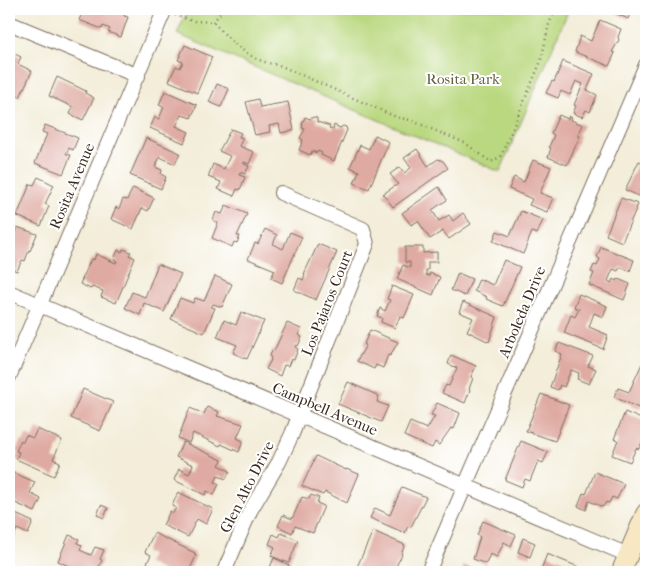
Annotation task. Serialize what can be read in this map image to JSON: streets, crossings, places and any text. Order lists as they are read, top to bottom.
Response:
{
  "streets": {
    "street": [
      "Rosita Avenue",
      "Los Pajaros Court",
      "Arboleda Drive",
      "Campbell Avenue",
      "Glen Alto Drive"
    ]
  },
  "crossings": [
    ["Rosita Avenue", "Campbell Avenue"],
    ["Los Pajaros Court", "Campbell Avenue"],
    ["Los Pajaros Court", "Glen Alto Drive"],
    ["Arboleda Drive", "Campbell Avenue"],
    ["Campbell Avenue", "Glen Alto Drive"]
  ],
  "parks": ["Rosita Park"]
}
